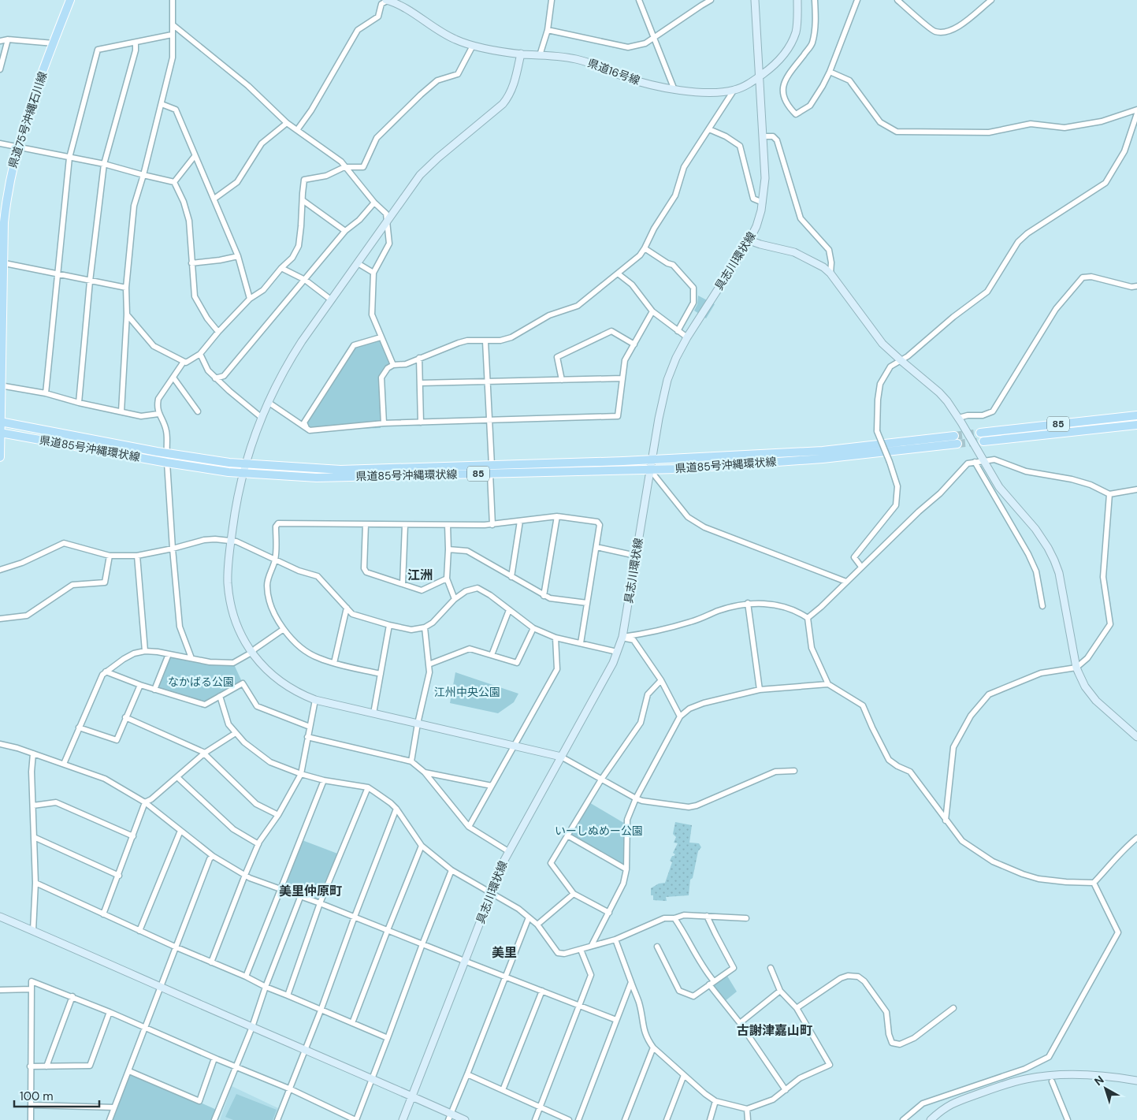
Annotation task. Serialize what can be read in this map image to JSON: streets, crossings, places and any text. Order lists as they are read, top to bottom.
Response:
{
  "streets": {
    "main road": ["県道75号沖縄石川線", "85", "県道85号沖縄環状線"],
    "street": ["県道16号線", "具志川環状線"]
  },
  "crossings": [
    ["県道16号線", "具志川環状線"],
    ["県道75号沖縄石川線", "県道85号沖縄環状線"],
    ["具志川環状線", "県道85号沖縄環状線"]
  ],
  "districts": [
    "江洲",
    "美里仲原町",
    "美里",
    "古謝津嘉山町"
  ],
  "parks": ["なかばる公園", "江州中央公園", "いーしぬめー公園"],
  "scale_bar": "100 m",
  "north": "top left"
}
